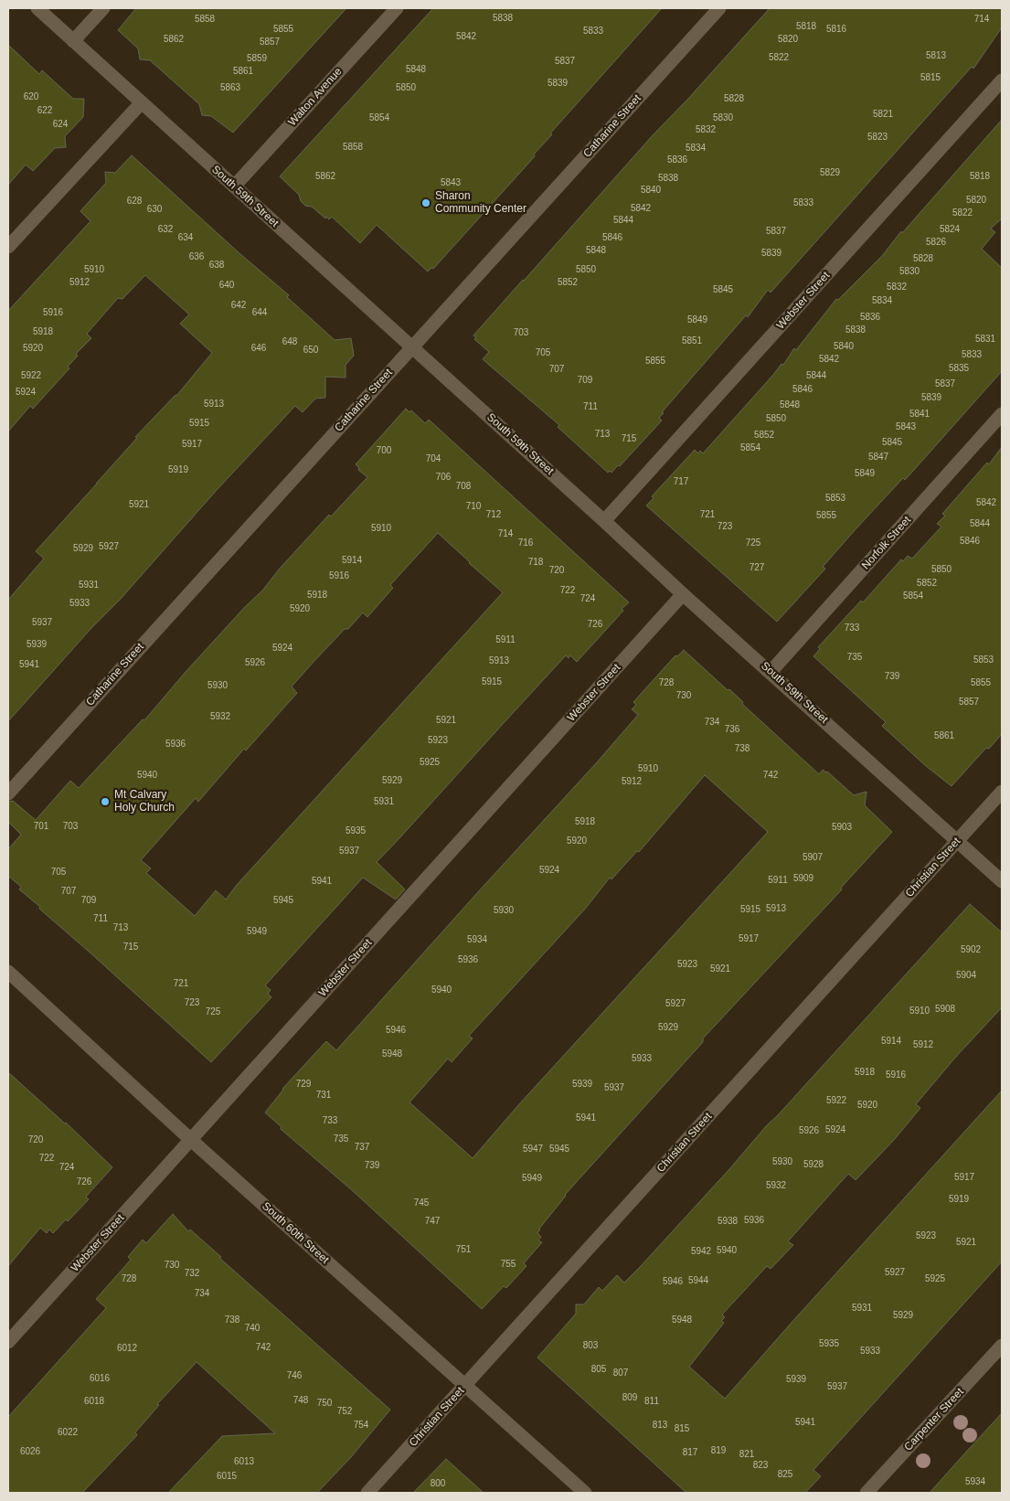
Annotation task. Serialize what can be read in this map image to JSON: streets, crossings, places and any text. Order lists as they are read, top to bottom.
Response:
{
  "streets": {
    "street": [
      "Walton Avenue",
      "Catharine Street",
      "South 59th Street",
      "Webster Street",
      "Norfolk Street",
      "Christian Street",
      "South 60th Street",
      "Carpenter Street"
    ]
  },
  "crossings": [
    ["Walton Avenue", "South 59th Street"],
    ["Catharine Street", "South 59th Street"],
    ["South 59th Street", "Webster Street"],
    ["South 59th Street", "Norfolk Street"],
    ["South 59th Street", "Christian Street"],
    ["Webster Street", "South 60th Street"],
    ["Christian Street", "South 60th Street"]
  ],
  "places": ["Sharon Community Center", "Mt Calvary Holy Church"],
  "house_numbers": [
    "5838",
    "5858",
    "714",
    "5818",
    "5855",
    "5816",
    "5833",
    "5842",
    "5862",
    "5820",
    "5857",
    "5813",
    "5822",
    "5859",
    "5837",
    "5848",
    "5861",
    "5815",
    "5839",
    "5863",
    "5850",
    "620",
    "5828",
    "622",
    "5821",
    "5854",
    "5830",
    "624",
    "5832",
    "5823",
    "5858",
    "5834",
    "5836",
    "5829",
    "5862",
    "5818",
    "5838",
    "5843",
    "5840",
    "5820",
    "628",
    "5833",
    "5842",
    "630",
    "5822",
    "5844",
    "632",
    "5824",
    "5837",
    "634",
    "5846",
    "5826",
    "5848",
    "5839",
    "636",
    "5828",
    "638",
    "5910",
    "5850",
    "5830",
    "5912",
    "5852",
    "640",
    "5832",
    "5845",
    "5834",
    "642",
    "5916",
    "644",
    "5836",
    "5849",
    "5838",
    "5918",
    "703",
    "5831",
    "5851",
    "648",
    "5840",
    "5920",
    "646",
    "650",
    "705",
    "5833",
    "5842",
    "5855",
    "5835",
    "707",
    "5922",
    "5844",
    "709",
    "5837",
    "5846",
    "5924",
    "5839",
    "5913",
    "5848",
    "711",
    "5841",
    "5850",
    "5915",
    "5843",
    "713",
    "5852",
    "715",
    "5845",
    "5917",
    "5854",
    "700",
    "5847",
    "704",
    "5919",
    "5849",
    "706",
    "717",
    "708",
    "5853",
    "5842",
    "5921",
    "710",
    "712",
    "721",
    "5855",
    "5844",
    "723",
    "5910",
    "714",
    "5846",
    "716",
    "725",
    "5927",
    "5929",
    "5914",
    "718",
    "727",
    "5850",
    "720",
    "5916",
    "5852",
    "5931",
    "722",
    "5918",
    "5854",
    "724",
    "5933",
    "5920",
    "5937",
    "726",
    "733",
    "5911",
    "5939",
    "5924",
    "735",
    "5853",
    "5913",
    "5926",
    "5941",
    "739",
    "5915",
    "728",
    "5855",
    "5930",
    "730",
    "5857",
    "5932",
    "5921",
    "734",
    "736",
    "5861",
    "5923",
    "5936",
    "738",
    "5925",
    "5910",
    "5940",
    "742",
    "5929",
    "5912",
    "5931",
    "5918",
    "701",
    "703",
    "5903",
    "5935",
    "5920",
    "5937",
    "5907",
    "5924",
    "705",
    "5909",
    "5911",
    "5941",
    "707",
    "709",
    "5945",
    "5913",
    "5915",
    "5930",
    "711",
    "713",
    "5949",
    "5917",
    "5934",
    "715",
    "5902",
    "5936",
    "5923",
    "5921",
    "5904",
    "721",
    "5940",
    "723",
    "5927",
    "5908",
    "5910",
    "725",
    "5929",
    "5946",
    "5914",
    "5912",
    "5948",
    "5933",
    "5918",
    "5916",
    "729",
    "5939",
    "5937",
    "731",
    "5922",
    "5920",
    "5941",
    "733",
    "5924",
    "5926",
    "735",
    "720",
    "737",
    "5947",
    "5945",
    "722",
    "5930",
    "5928",
    "739",
    "724",
    "5917",
    "5949",
    "726",
    "5932",
    "5919",
    "745",
    "5936",
    "747",
    "5938",
    "5923",
    "5921",
    "751",
    "5940",
    "5942",
    "755",
    "730",
    "5927",
    "732",
    "728",
    "5925",
    "5944",
    "5946",
    "734",
    "5931",
    "5929",
    "738",
    "5948",
    "740",
    "5935",
    "803",
    "742",
    "6012",
    "5933",
    "805",
    "807",
    "746",
    "6016",
    "5939",
    "5937",
    "809",
    "748",
    "6018",
    "811",
    "750",
    "752",
    "5941",
    "754",
    "813",
    "815",
    "6022",
    "819",
    "6026",
    "817",
    "821",
    "6013",
    "823",
    "825",
    "6015",
    "5934",
    "800"
  ]
}
